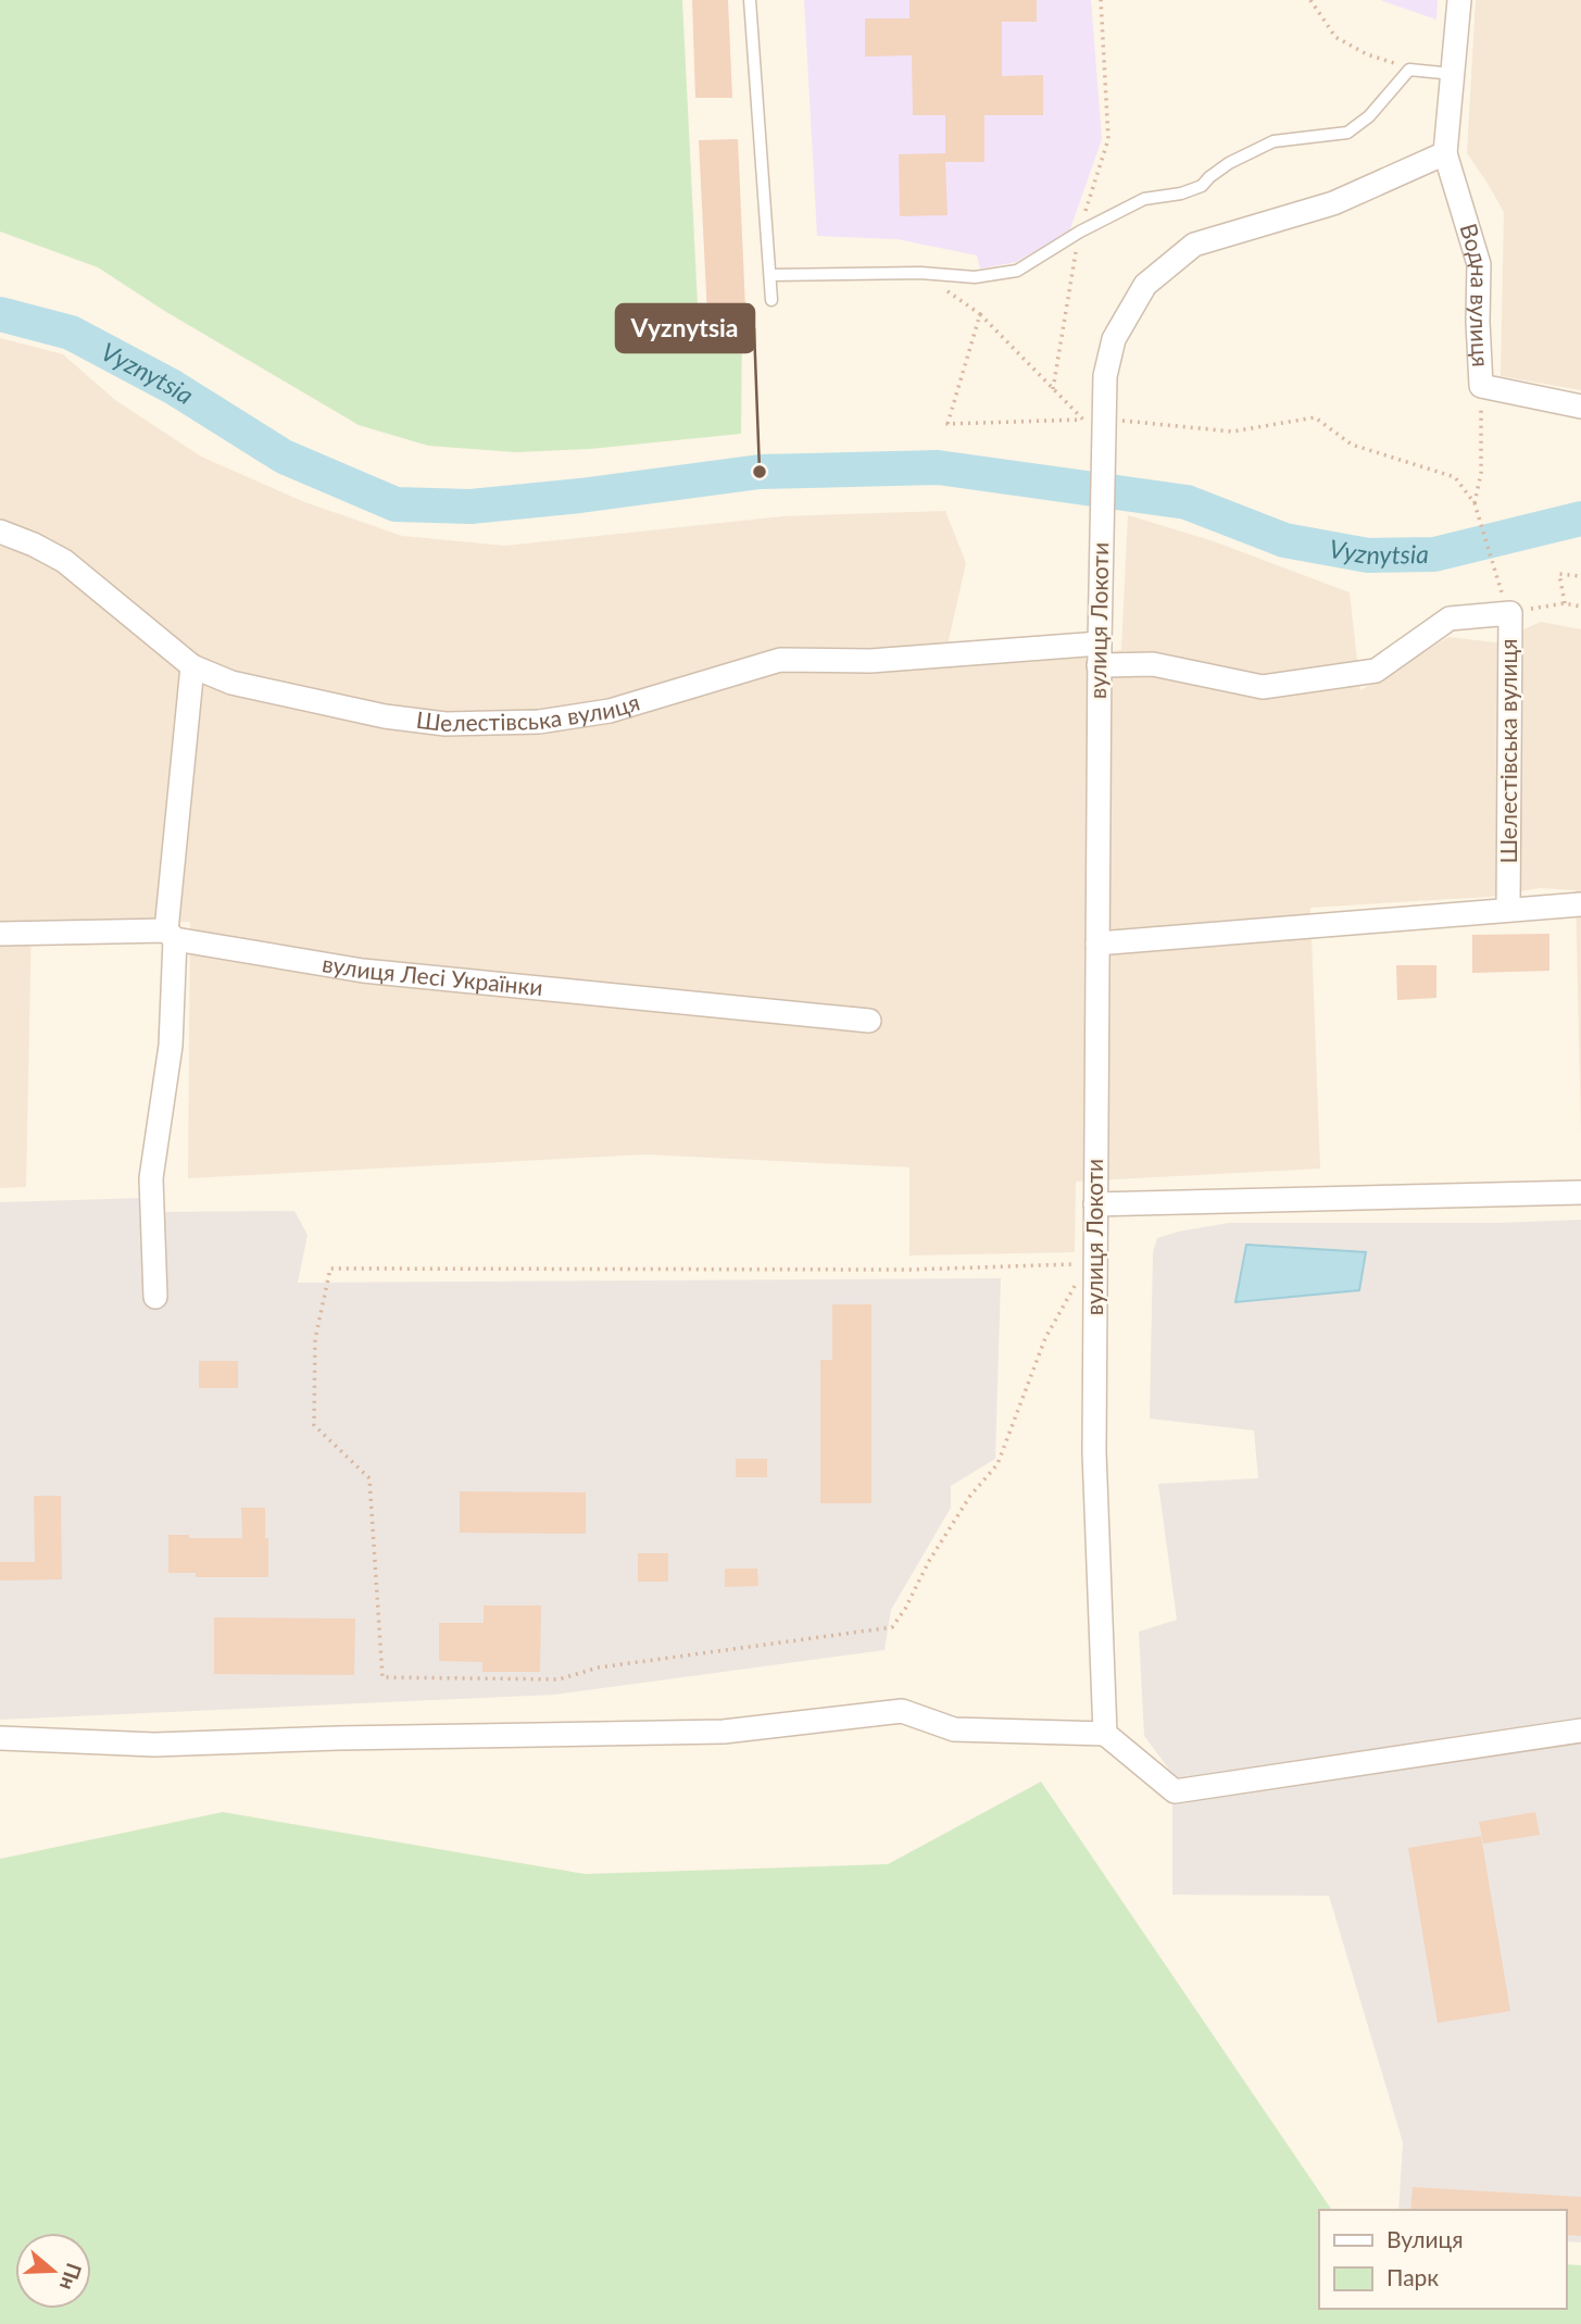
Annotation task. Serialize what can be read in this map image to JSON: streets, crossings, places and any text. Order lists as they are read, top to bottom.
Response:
{
  "streets": {
    "street": [
      "Водна вулиця",
      "вулиця Локоти",
      "Шелестівська вулиця",
      "вулиця Лесі Українки"
    ]
  },
  "crossings": [
    ["Водна вулиця", "вулиця Локоти"],
    ["вулиця Локоти", "Шелестівська вулиця"]
  ],
  "water": ["Vyznytsia"],
  "places": ["Vyznytsia"],
  "legend": ["Вулиця", "Парк"],
  "north": "right"
}
